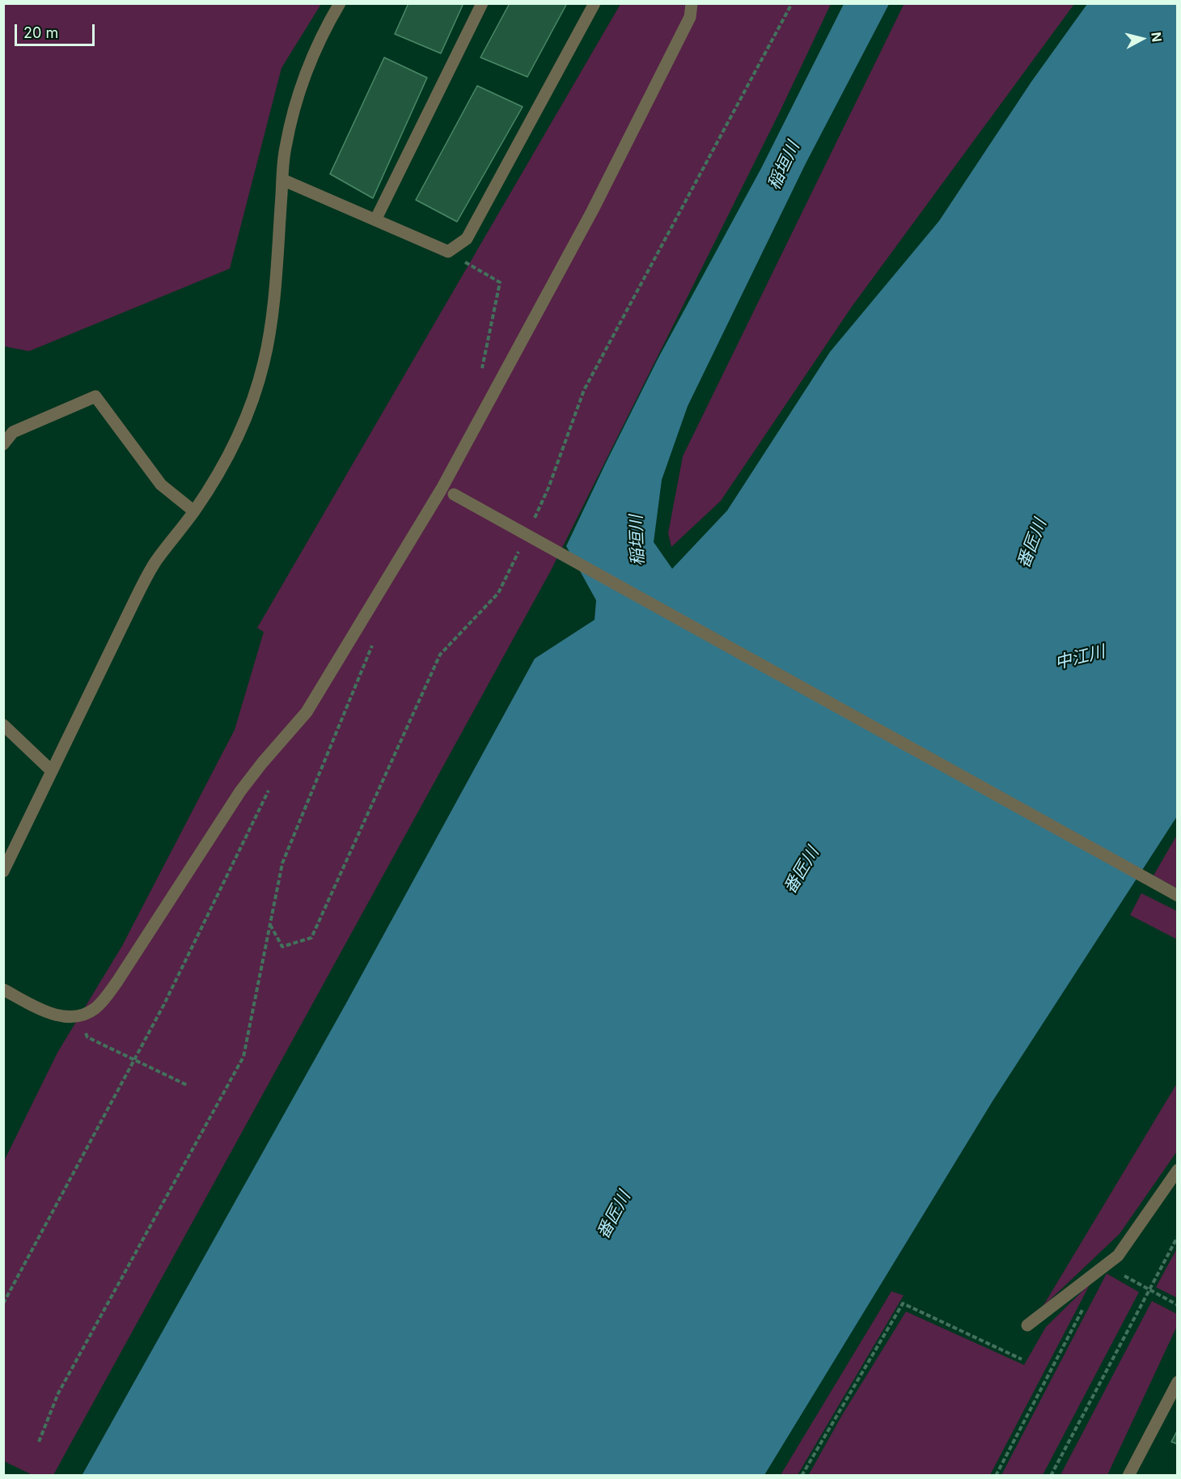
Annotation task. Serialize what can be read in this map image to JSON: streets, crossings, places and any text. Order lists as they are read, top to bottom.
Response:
{
  "water": ["稲垣川", "番匠川", "中江川"],
  "scale_bar": "20 m",
  "north": "right"
}
